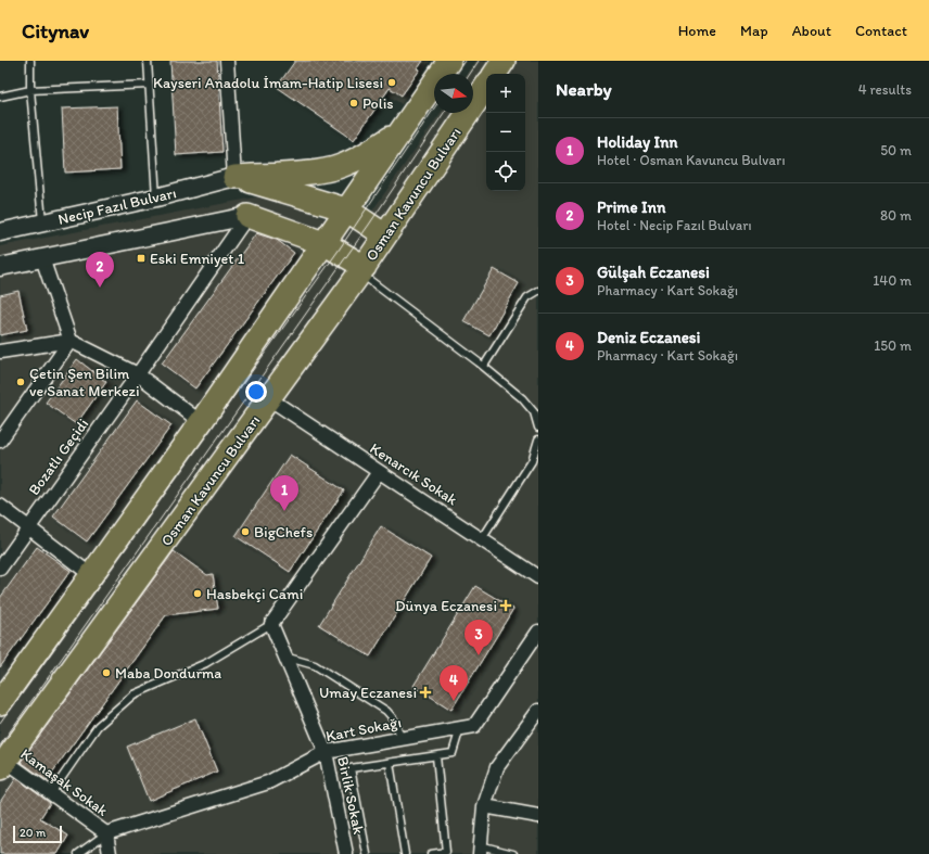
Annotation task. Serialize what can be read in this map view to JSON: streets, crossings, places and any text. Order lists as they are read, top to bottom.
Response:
{
  "streets": {
    "highway": ["Osman Kavuncu Bulvarı"],
    "street": [
      "Necip Fazıl Bulvarı",
      "Bozatlı Geçidi",
      "Kenarcık Sokak",
      "Kart Sokağı",
      "Kamaşak Sokak",
      "Birlik Sokak"
    ]
  },
  "crossings": [
    ["Osman Kavuncu Bulvarı", "Kenarcık Sokak"],
    ["Osman Kavuncu Bulvarı", "Kamaşak Sokak"],
    ["Kart Sokağı", "Kamaşak Sokak"],
    ["Kart Sokağı", "Birlik Sokak"]
  ],
  "places": {
    "other": [
      "Kayseri Anadolu İmam-Hatip Lisesi",
      "Polis",
      "Çetin Şen Bilim ve Sanat Merkezi",
      "BigChefs",
      "Hasbekçi Cami",
      "Maba Dondurma"
    ],
    "transit": ["Eski Emniyet 1"],
    "health": ["Dünya Eczanesi", "Umay Eczanesi"]
  },
  "scale_bar": "20 m",
  "north": "right",
  "page": {
    "header": "Citynav",
    "nav": [
      "Home",
      "Map",
      "About",
      "Contact"
    ],
    "heading": ["Nearby", "4 results"],
    "map_buttons": ["+", "−"],
    "list": [
      {
        "mark": "1",
        "name": "Holiday Inn",
        "note": "Hotel · Osman Kavuncu Bulvarı",
        "value": "50 m"
      },
      {
        "mark": "2",
        "name": "Prime Inn",
        "note": "Hotel · Necip Fazıl Bulvarı",
        "value": "80 m"
      },
      {
        "mark": "3",
        "name": "Gülşah Eczanesi",
        "note": "Pharmacy · Kart Sokağı",
        "value": "140 m"
      },
      {
        "mark": "4",
        "name": "Deniz Eczanesi",
        "note": "Pharmacy · Kart Sokağı",
        "value": "150 m"
      }
    ],
    "pins": [
      "2",
      "1",
      "3",
      "4"
    ],
    "scale": "20 m"
  }
}
